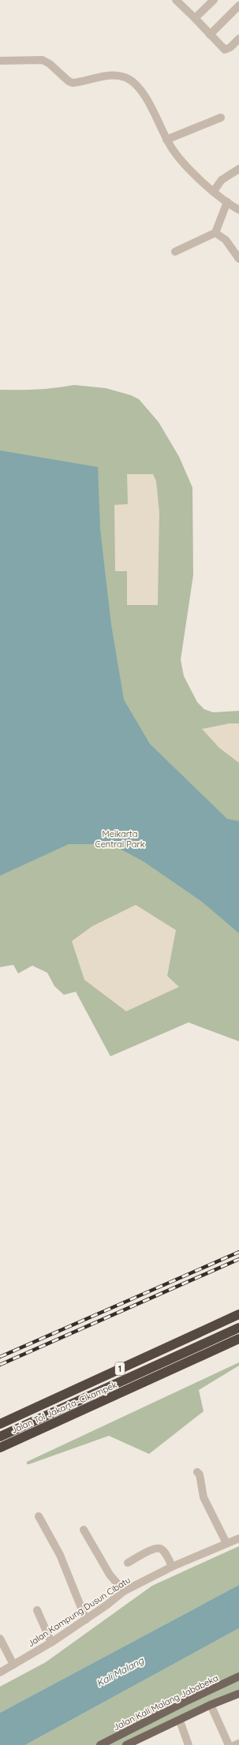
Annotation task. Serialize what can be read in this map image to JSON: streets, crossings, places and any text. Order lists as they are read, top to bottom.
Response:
{
  "streets": {
    "highway": ["1", "Jalan Tol Jakarta–Cikampek"],
    "main road": ["Jalan Kali Malang Jababeka"],
    "street": ["Jalan Kampung Dusun Cibatu"]
  },
  "water": ["Kali Malang"],
  "parks": ["Meikarta Central Park"]
}
